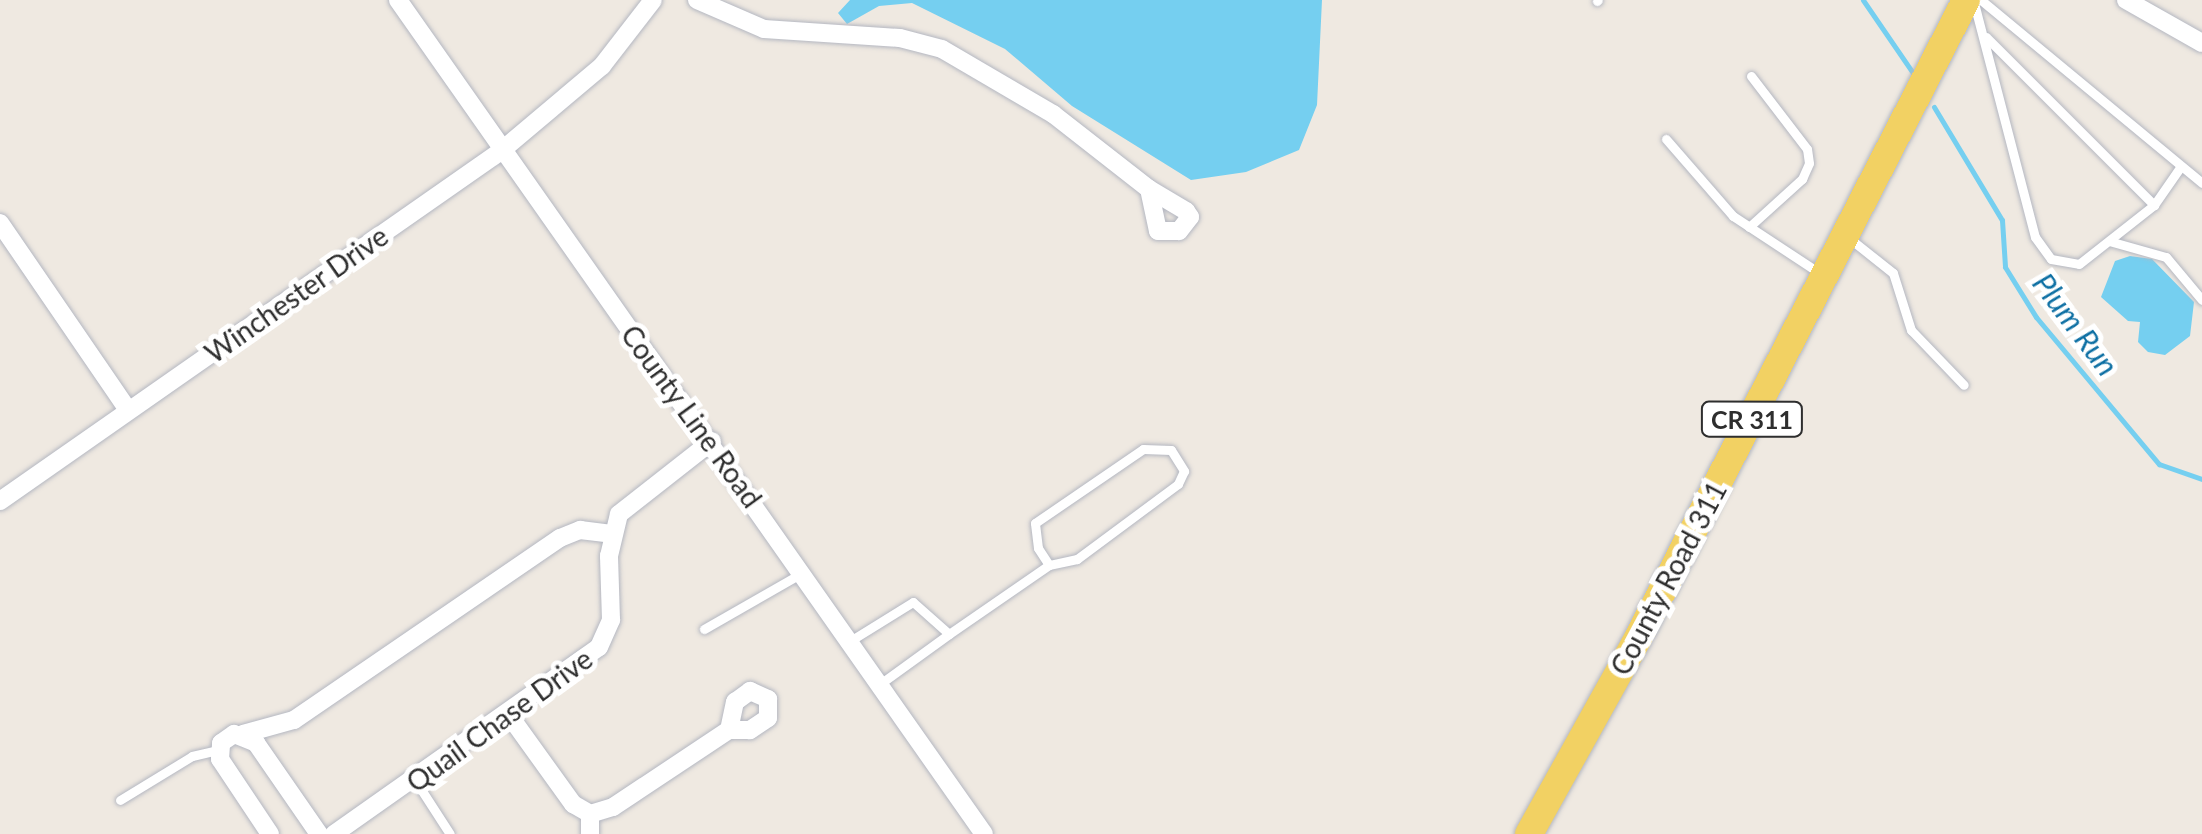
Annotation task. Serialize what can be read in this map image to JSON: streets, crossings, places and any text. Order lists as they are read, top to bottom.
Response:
{
  "streets": {
    "main road": ["CR 311", "County Road 311"],
    "street": ["Winchester Drive", "County Line Road", "Quail Chase Drive"]
  },
  "crossings": [
    ["Winchester Drive", "County Line Road"]
  ],
  "water": ["Plum Run"]
}
